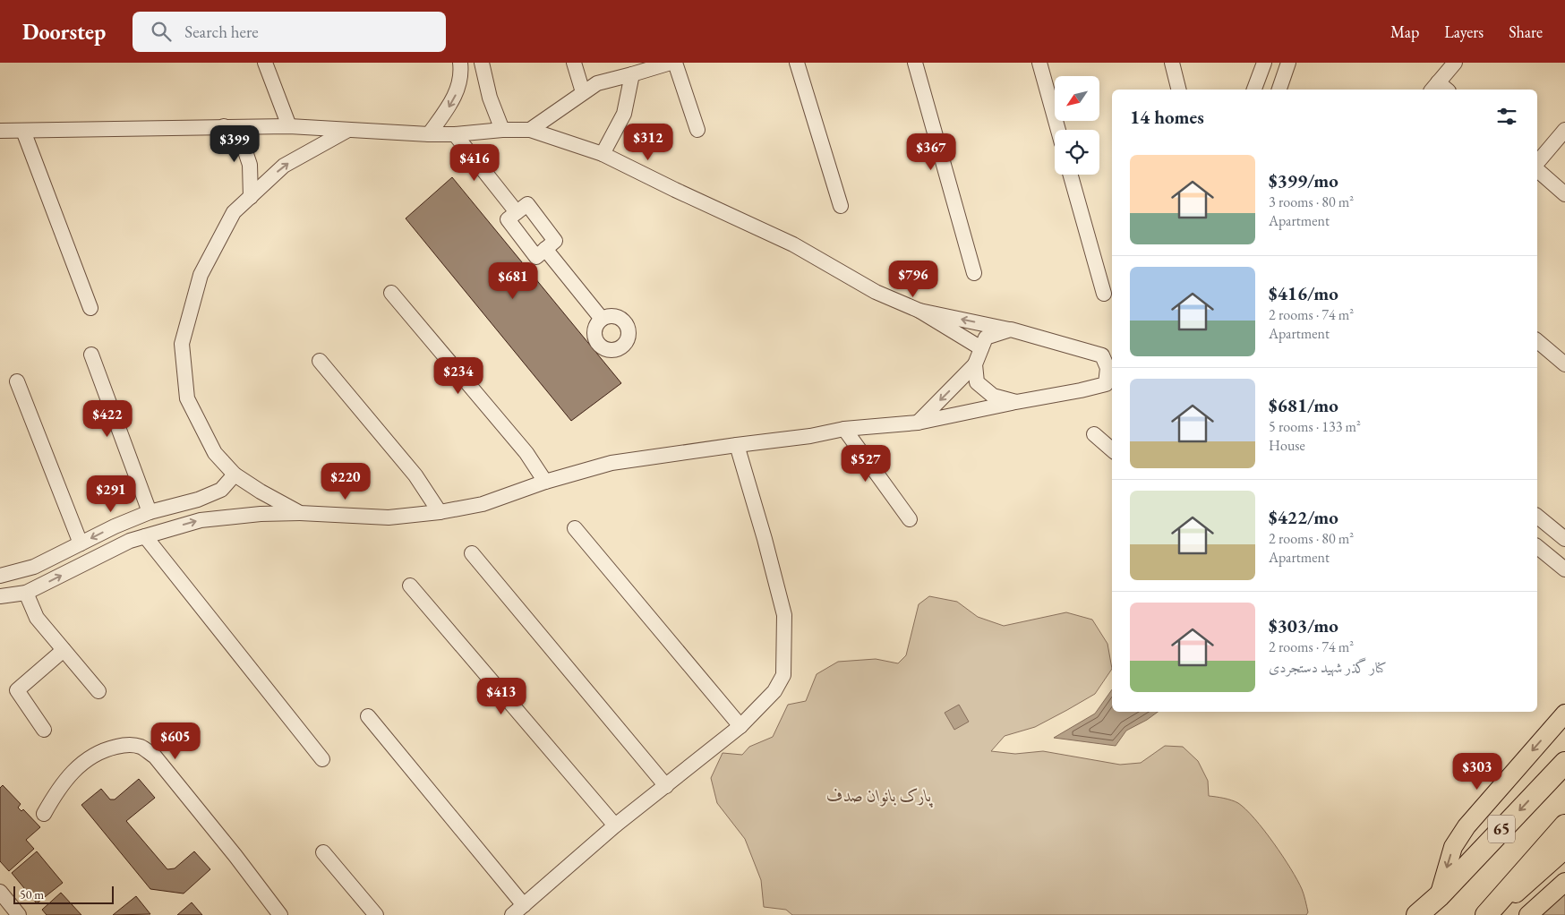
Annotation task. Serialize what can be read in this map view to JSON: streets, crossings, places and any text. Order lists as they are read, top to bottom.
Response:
{
  "streets": {
    "highway": ["65"]
  },
  "parks": ["پارک بانوان صدف"],
  "scale_bar": "50 m",
  "north": "bottom left",
  "page": {
    "header": "Doorstep",
    "search": "Search here",
    "nav": ["Map", "Layers", "Share"],
    "heading": "14 homes",
    "price": [
      "$312",
      "$399",
      "$367",
      "$416",
      "$796",
      "$681",
      "$234",
      "$422",
      "$527",
      "$220",
      "$291",
      "$413",
      "$605",
      "$303"
    ],
    "list": [
      {
        "name": "$399/mo",
        "note": "3 rooms · 80 m² · Apartment"
      },
      {
        "name": "$416/mo",
        "note": "2 rooms · 74 m² · Apartment"
      },
      {
        "name": "$681/mo",
        "note": "5 rooms · 133 m² · House"
      },
      {
        "name": "$422/mo",
        "note": "2 rooms · 80 m² · Apartment"
      },
      {
        "name": "$303/mo",
        "note": "2 rooms · 74 m² · کنار گذر شهید دستجردی"
      }
    ],
    "scale": "50 m"
  }
}
